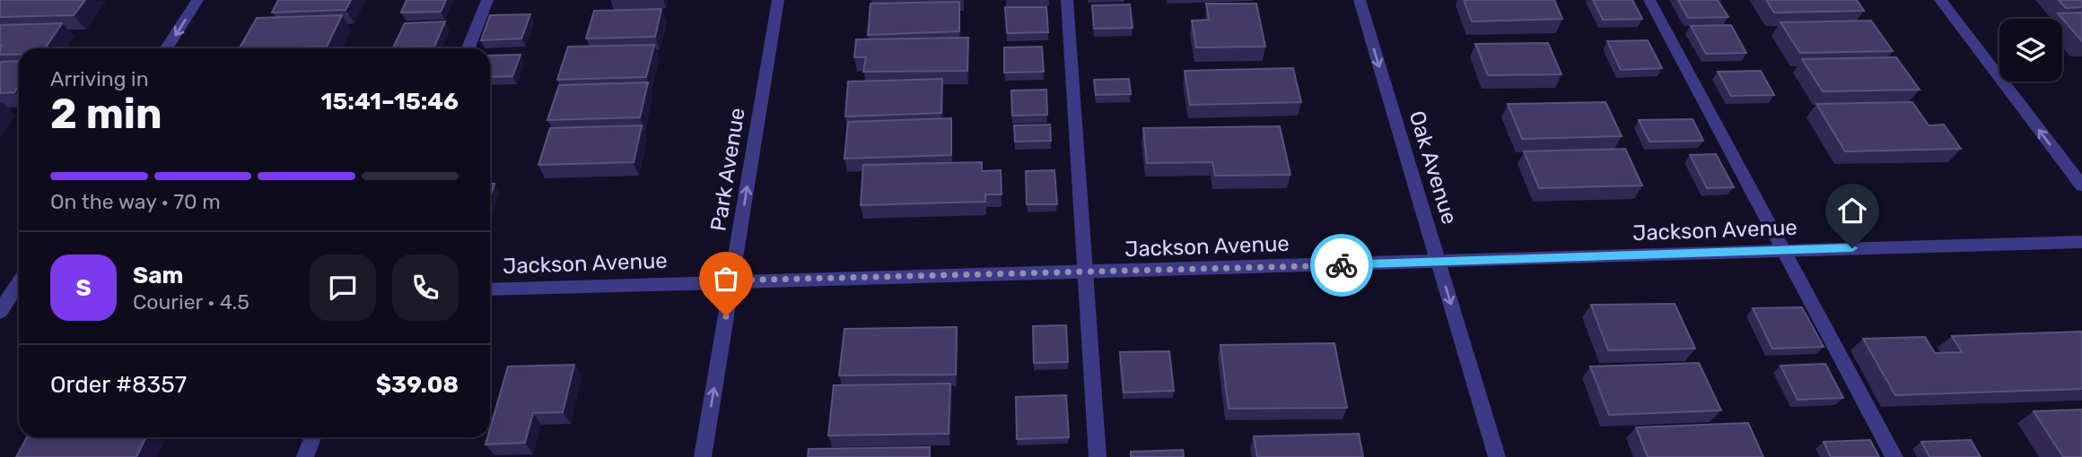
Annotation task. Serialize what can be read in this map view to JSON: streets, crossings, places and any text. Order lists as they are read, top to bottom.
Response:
{
  "streets": {
    "street": ["Oak Avenue", "Park Avenue", "Jackson Avenue"]
  },
  "crossings": [
    ["Oak Avenue", "Jackson Avenue"],
    ["Park Avenue", "Jackson Avenue"]
  ],
  "one_way": ["Oak Avenue", "Park Avenue"],
  "page": {
    "heading": ["2 min", "Arriving in", "15:41–15:46"],
    "panel": [
      "Sam",
      "Courier · 4.5",
      "Order #8357",
      "$39.08"
    ],
    "bar": "On the way · 70 m",
    "round": "S"
  }
}
